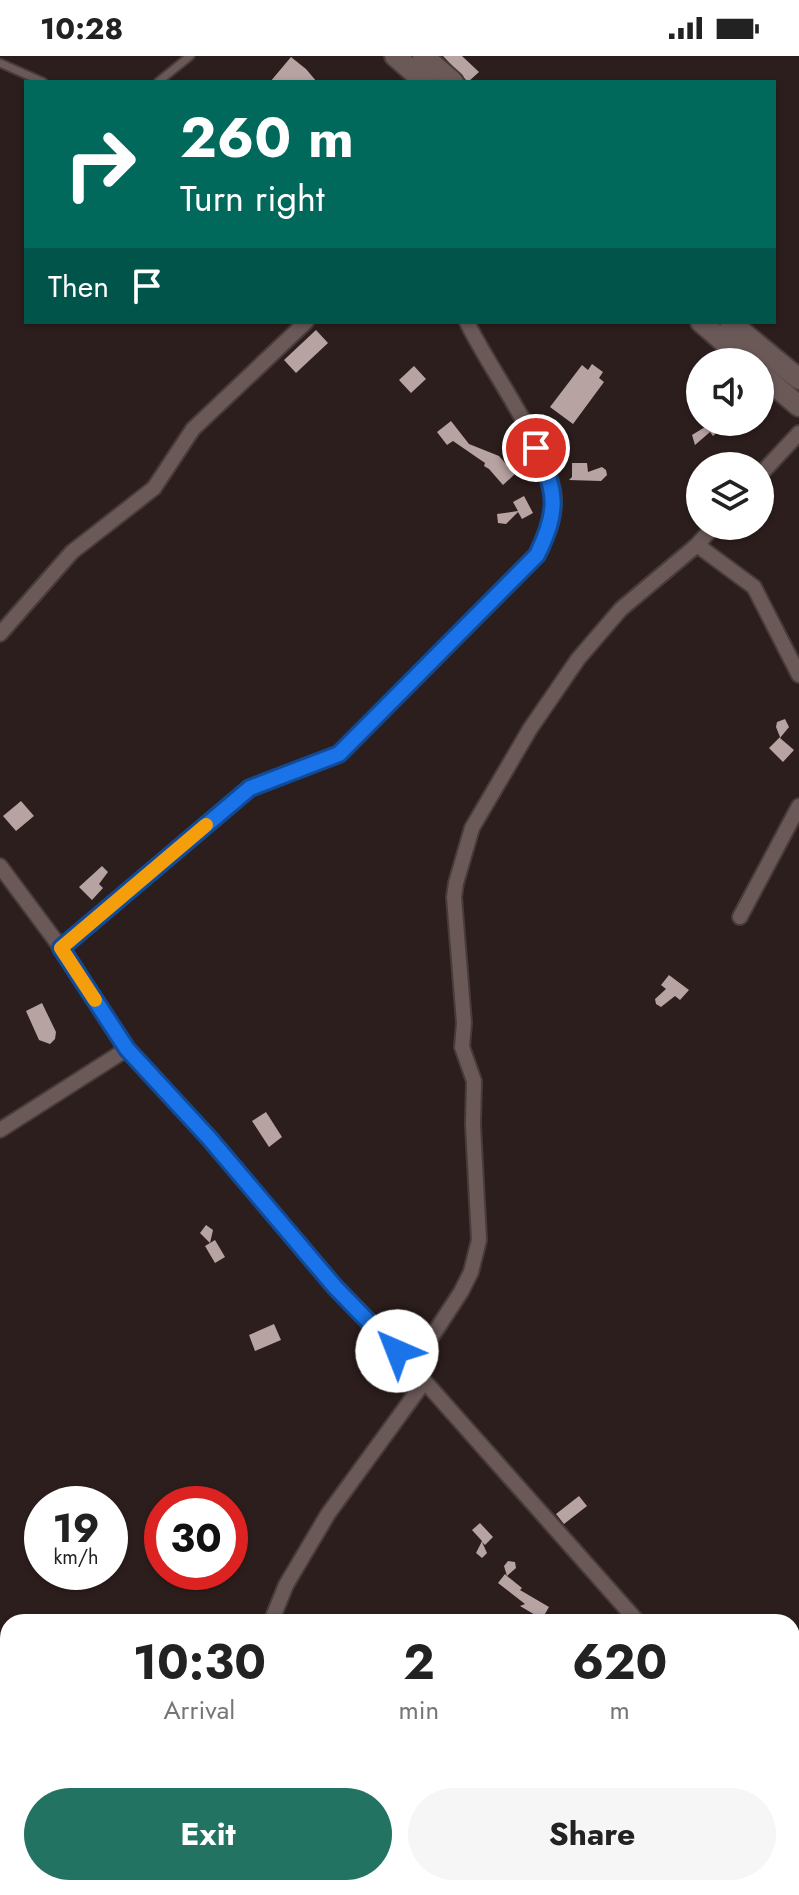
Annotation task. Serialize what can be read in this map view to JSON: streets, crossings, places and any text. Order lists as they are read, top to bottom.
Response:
{
  "page": {
    "status": "10:28",
    "turn": ["260 m", "Turn right"],
    "then": "Then",
    "speed": "19 km/h",
    "limit": "30",
    "eta": [
      "10:30",
      "Arrival",
      "2",
      "min",
      "620",
      "m"
    ],
    "buttons": ["Exit", "Share"]
  }
}
